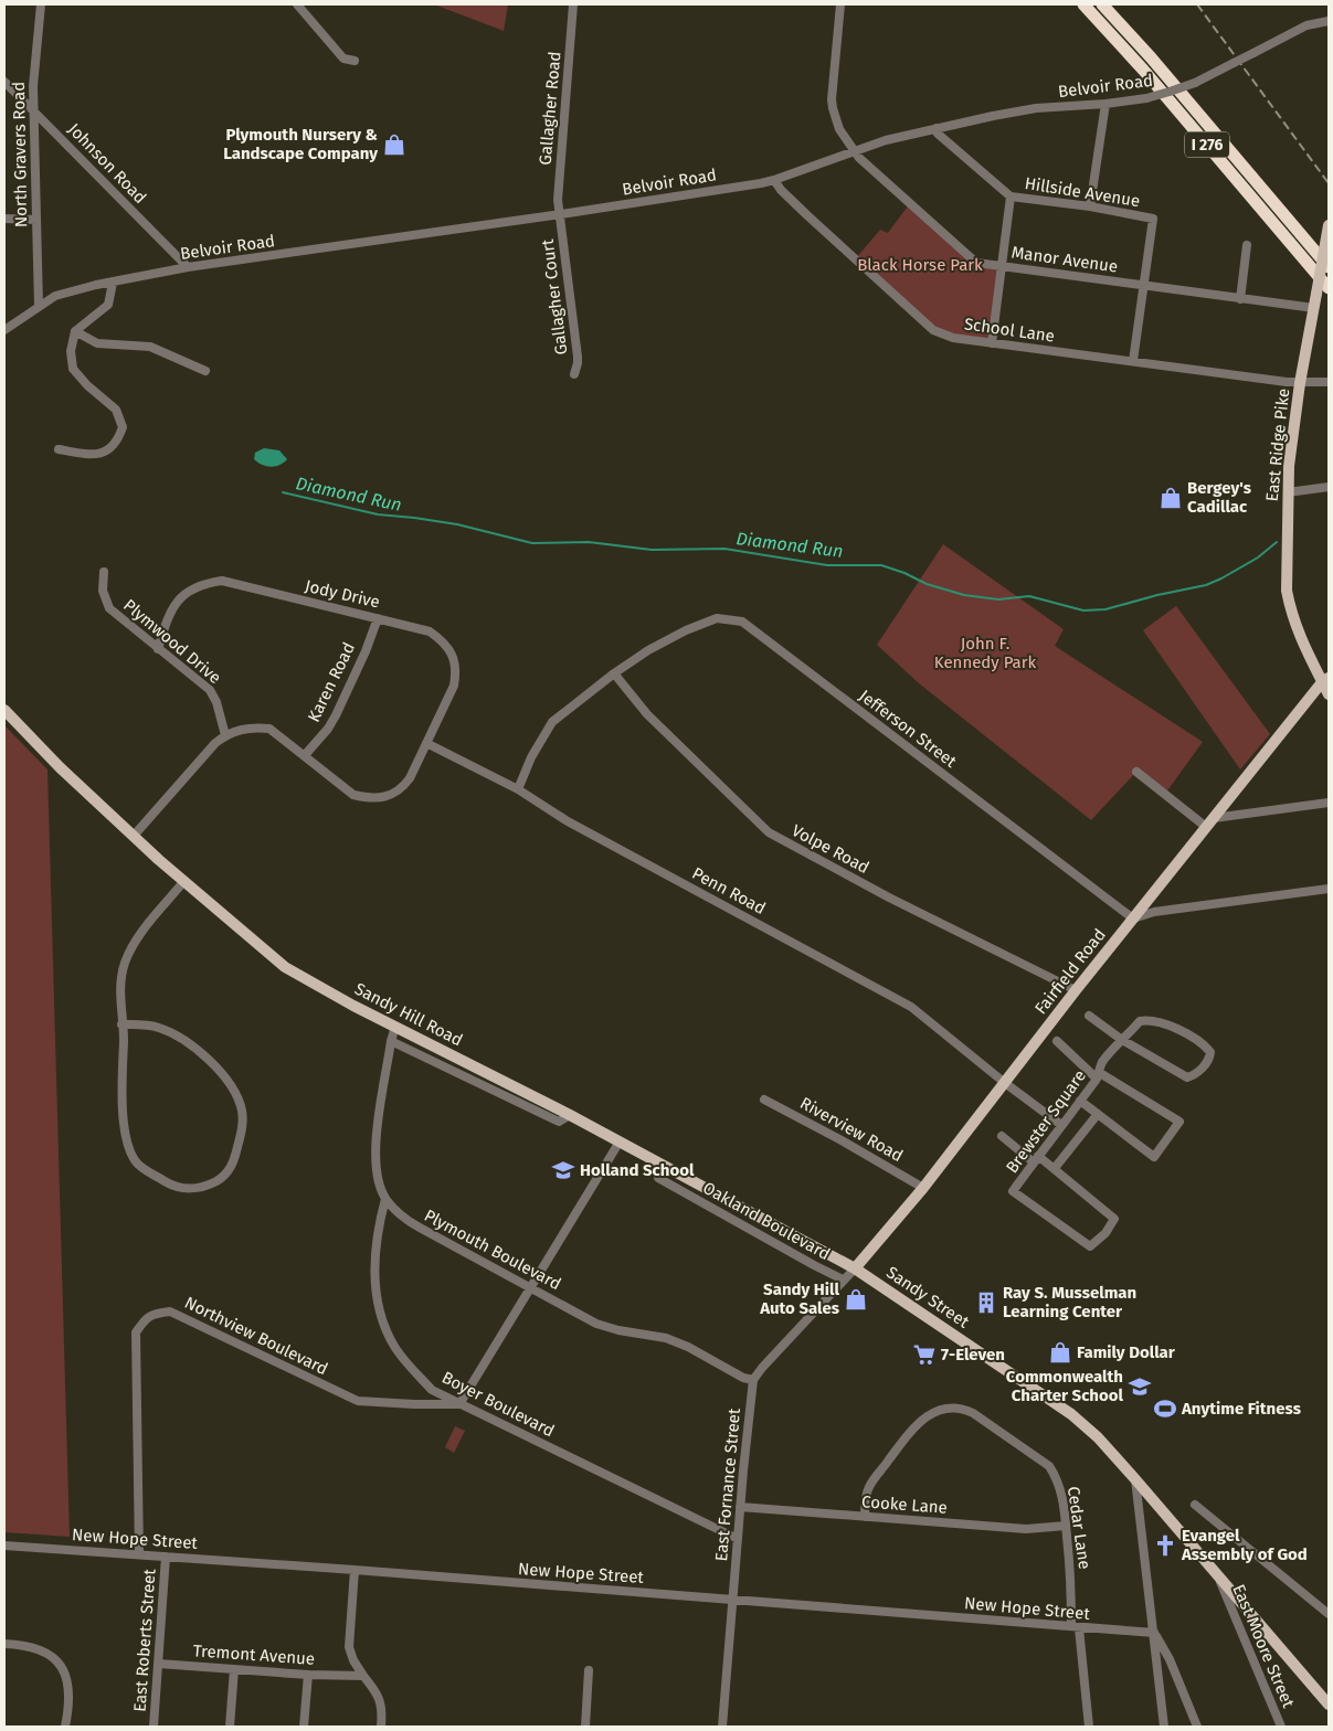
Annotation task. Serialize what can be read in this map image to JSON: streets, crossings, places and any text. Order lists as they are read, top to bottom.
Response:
{
  "streets": {
    "highway": ["I 276"],
    "main road": [
      "East Ridge Pike",
      "Fairfield Road",
      "Sandy Hill Road",
      "Sandy Street"
    ],
    "street": [
      "Belvoir Road",
      "Gallagher Road",
      "North Gravers Road",
      "Johnson Road",
      "Hillside Avenue",
      "Manor Avenue",
      "Gallagher Court",
      "School Lane",
      "Jody Drive",
      "Plymwood Drive",
      "Karen Road",
      "Jefferson Street",
      "Volpe Road",
      "Penn Road",
      "Brewster Square",
      "Riverview Road",
      "Oakland Boulevard",
      "Plymouth Boulevard",
      "Northview Boulevard",
      "Boyer Boulevard",
      "East Fornance Street",
      "Cooke Lane",
      "Cedar Lane",
      "New Hope Street",
      "East Roberts Street",
      "East Moore Street",
      "Tremont Avenue"
    ]
  },
  "crossings": [
    ["Belvoir Road", "Gallagher Road"],
    ["Belvoir Road", "North Gravers Road"],
    ["Belvoir Road", "Johnson Road"],
    ["Belvoir Road", "Hillside Avenue"],
    ["Belvoir Road", "Manor Avenue"],
    ["Belvoir Road", "Gallagher Court"],
    ["Belvoir Road", "School Lane"],
    ["Gallagher Road", "Gallagher Court"],
    ["I 276", "East Ridge Pike"],
    ["North Gravers Road", "Johnson Road"],
    ["Hillside Avenue", "Manor Avenue"],
    ["Manor Avenue", "East Ridge Pike"],
    ["School Lane", "East Ridge Pike"],
    ["East Ridge Pike", "Fairfield Road"],
    ["Jody Drive", "Plymwood Drive"],
    ["Jody Drive", "Karen Road"],
    ["Jody Drive", "Penn Road"],
    ["Jefferson Street", "Volpe Road"],
    ["Jefferson Street", "Penn Road"],
    ["Jefferson Street", "Fairfield Road"],
    ["Volpe Road", "Fairfield Road"],
    ["Penn Road", "Fairfield Road"],
    ["Penn Road", "Brewster Square"],
    ["Fairfield Road", "Sandy Hill Road"],
    ["Fairfield Road", "Riverview Road"],
    ["Fairfield Road", "Oakland Boulevard"],
    ["Fairfield Road", "Sandy Street"],
    ["Sandy Hill Road", "Oakland Boulevard"],
    ["Sandy Hill Road", "Plymouth Boulevard"],
    ["Sandy Hill Road", "Sandy Street"],
    ["Plymouth Boulevard", "Boyer Boulevard"],
    ["Plymouth Boulevard", "East Fornance Street"],
    ["Sandy Street", "East Moore Street"],
    ["Northview Boulevard", "Boyer Boulevard"],
    ["Northview Boulevard", "New Hope Street"],
    ["Boyer Boulevard", "East Fornance Street"],
    ["East Fornance Street", "Cooke Lane"],
    ["East Fornance Street", "New Hope Street"],
    ["Cooke Lane", "Cedar Lane"],
    ["Cedar Lane", "New Hope Street"],
    ["New Hope Street", "East Roberts Street"],
    ["East Roberts Street", "Tremont Avenue"]
  ],
  "water": ["Diamond Run"],
  "parks": ["Black Horse Park", "John F. Kennedy Park"],
  "places": {
    "shop": [
      "Plymouth Nursery & Landscape Company",
      "Bergey's Cadillac",
      "Sandy Hill Auto Sales",
      "Family Dollar"
    ],
    "school or university": ["Holland School", "Commonwealth Charter School"],
    "building": ["Ray S. Musselman Learning Center"],
    "supermarket": ["7-Eleven"],
    "sports": ["Anytime Fitness"],
    "church": ["Evangel Assembly of God"]
  }
}
